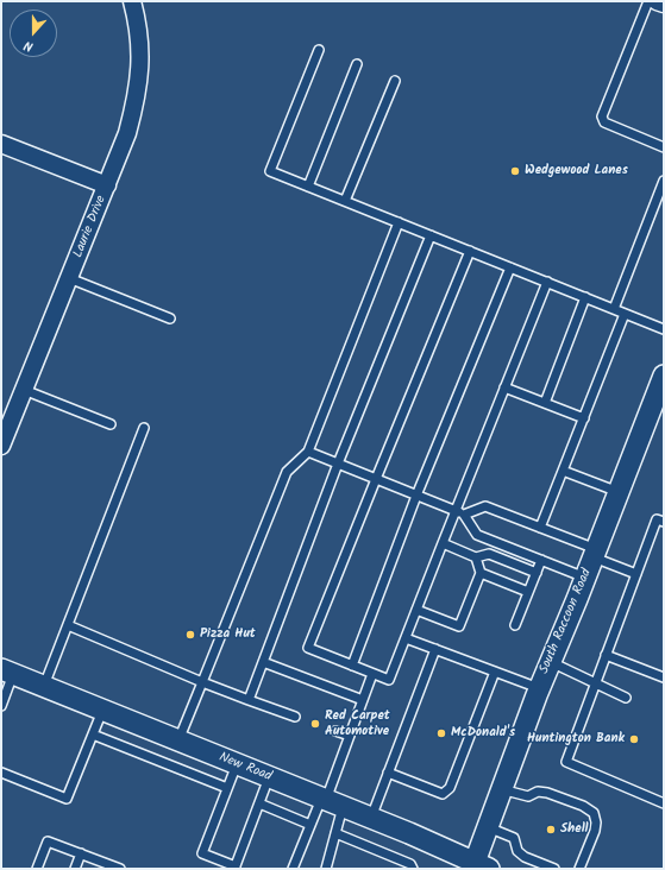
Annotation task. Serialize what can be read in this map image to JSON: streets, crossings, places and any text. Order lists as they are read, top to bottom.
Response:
{
  "streets": {
    "street": ["Laurie Drive", "South Raccoon Road", "New Road"]
  },
  "crossings": [
    ["South Raccoon Road", "New Road"]
  ],
  "places": [
    "Wedgewood Lanes",
    "Pizza Hut",
    "Red Carpet Automotive",
    "McDonald's",
    "Huntington Bank",
    "Shell"
  ],
  "north": "bottom"
}
